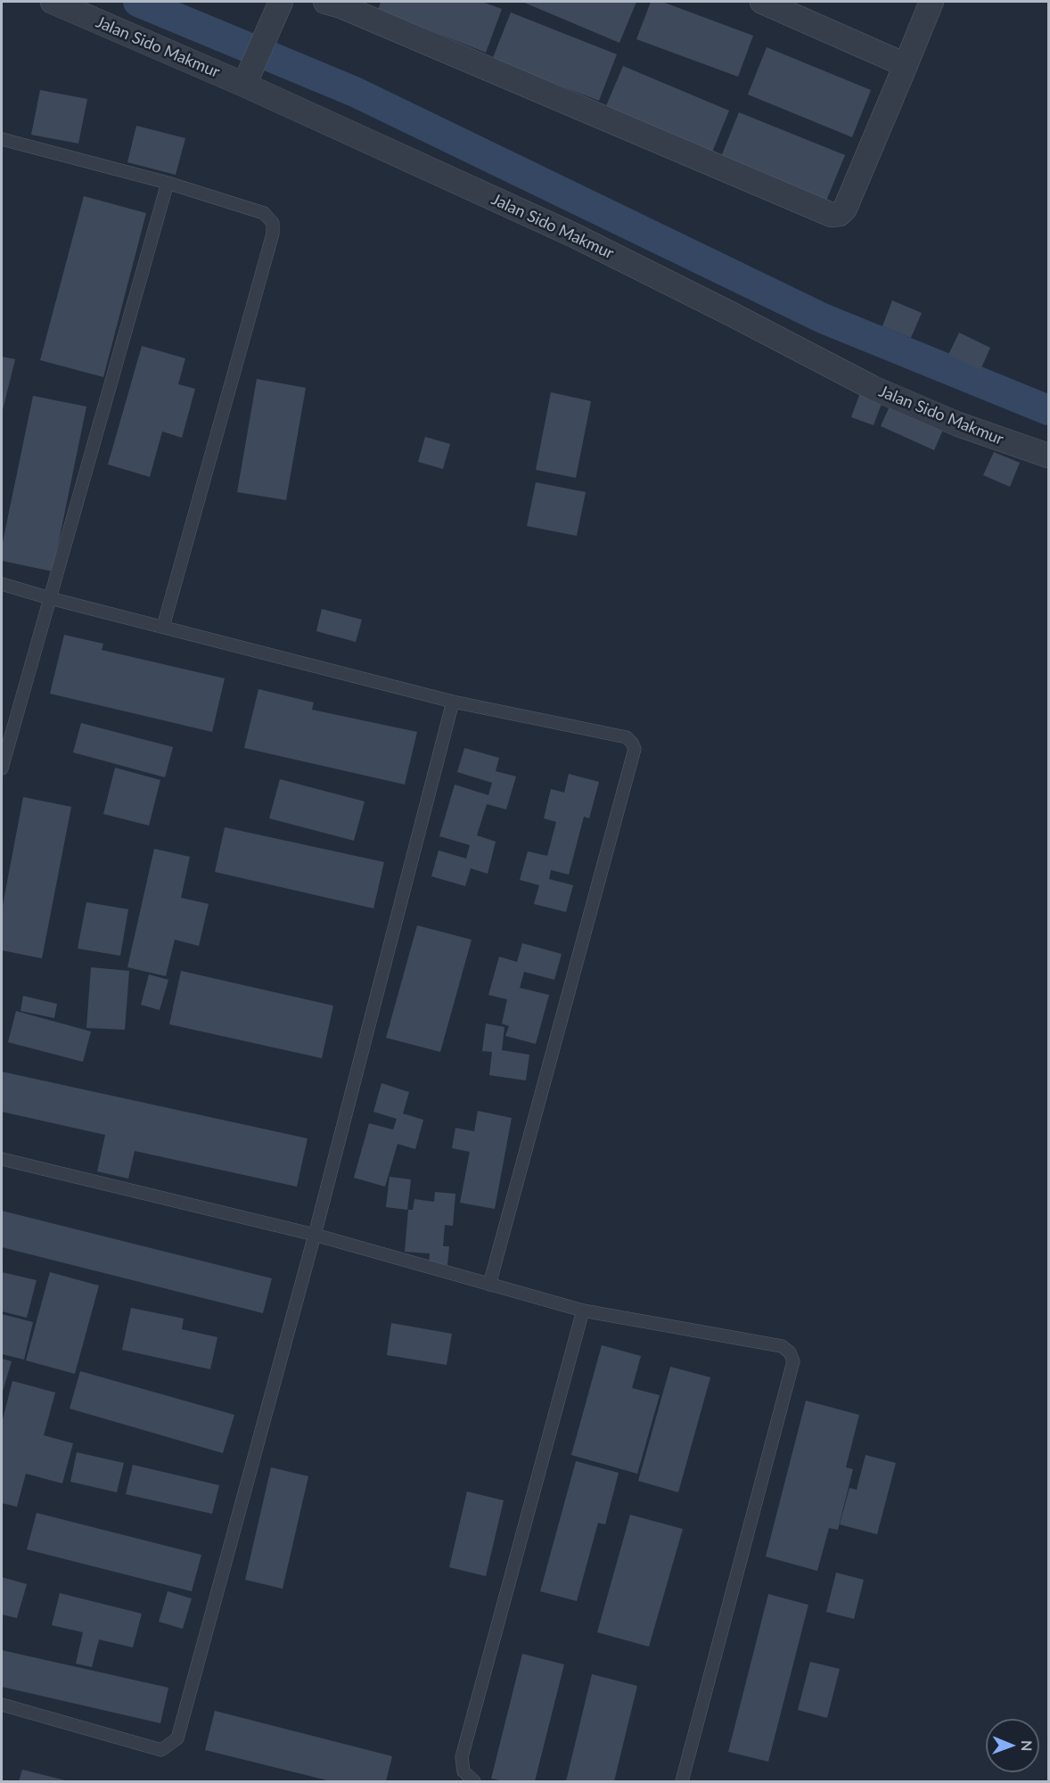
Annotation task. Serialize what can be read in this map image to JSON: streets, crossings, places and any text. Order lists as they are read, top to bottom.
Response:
{
  "streets": {
    "street": ["Jalan Sido Makmur"]
  },
  "north": "right"
}
